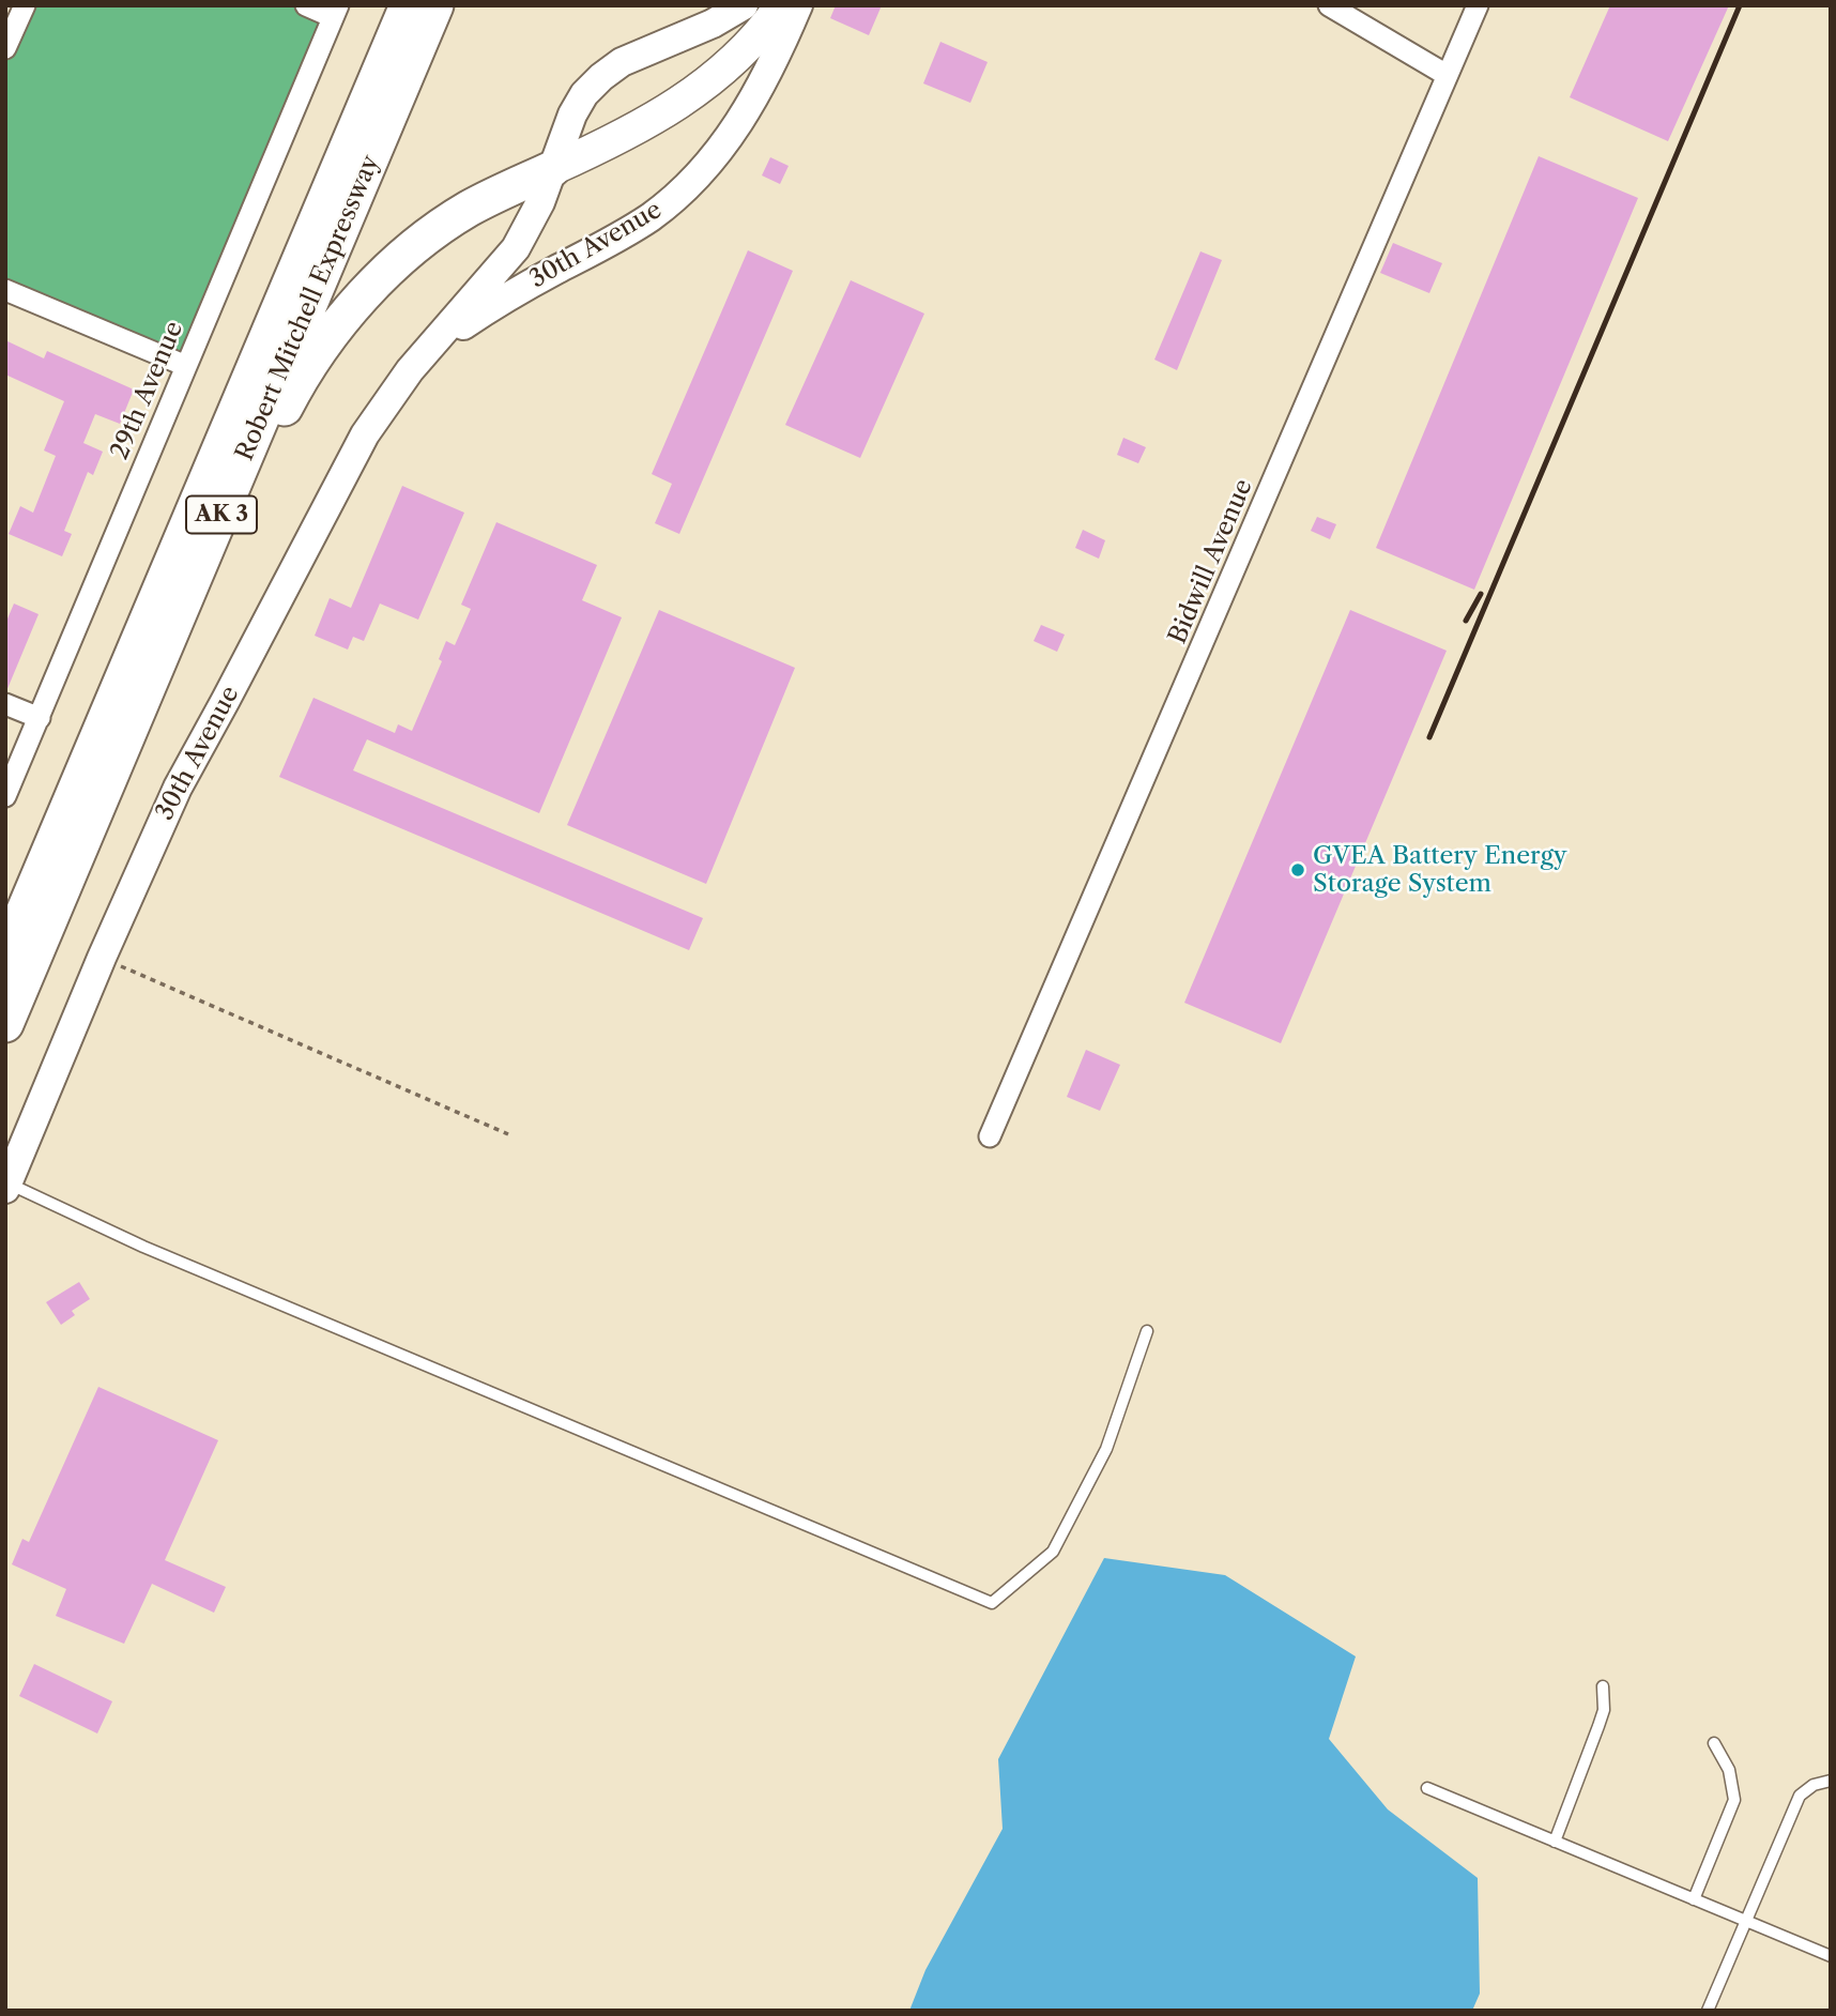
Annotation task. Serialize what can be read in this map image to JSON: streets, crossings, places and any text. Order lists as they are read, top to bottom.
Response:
{
  "streets": {
    "highway": ["Robert Mitchell Expressway", "AK 3"],
    "main road": ["30th Avenue"],
    "street": ["29th Avenue", "Bidwill Avenue"]
  },
  "places": ["GVEA Battery Energy Storage System"]
}
